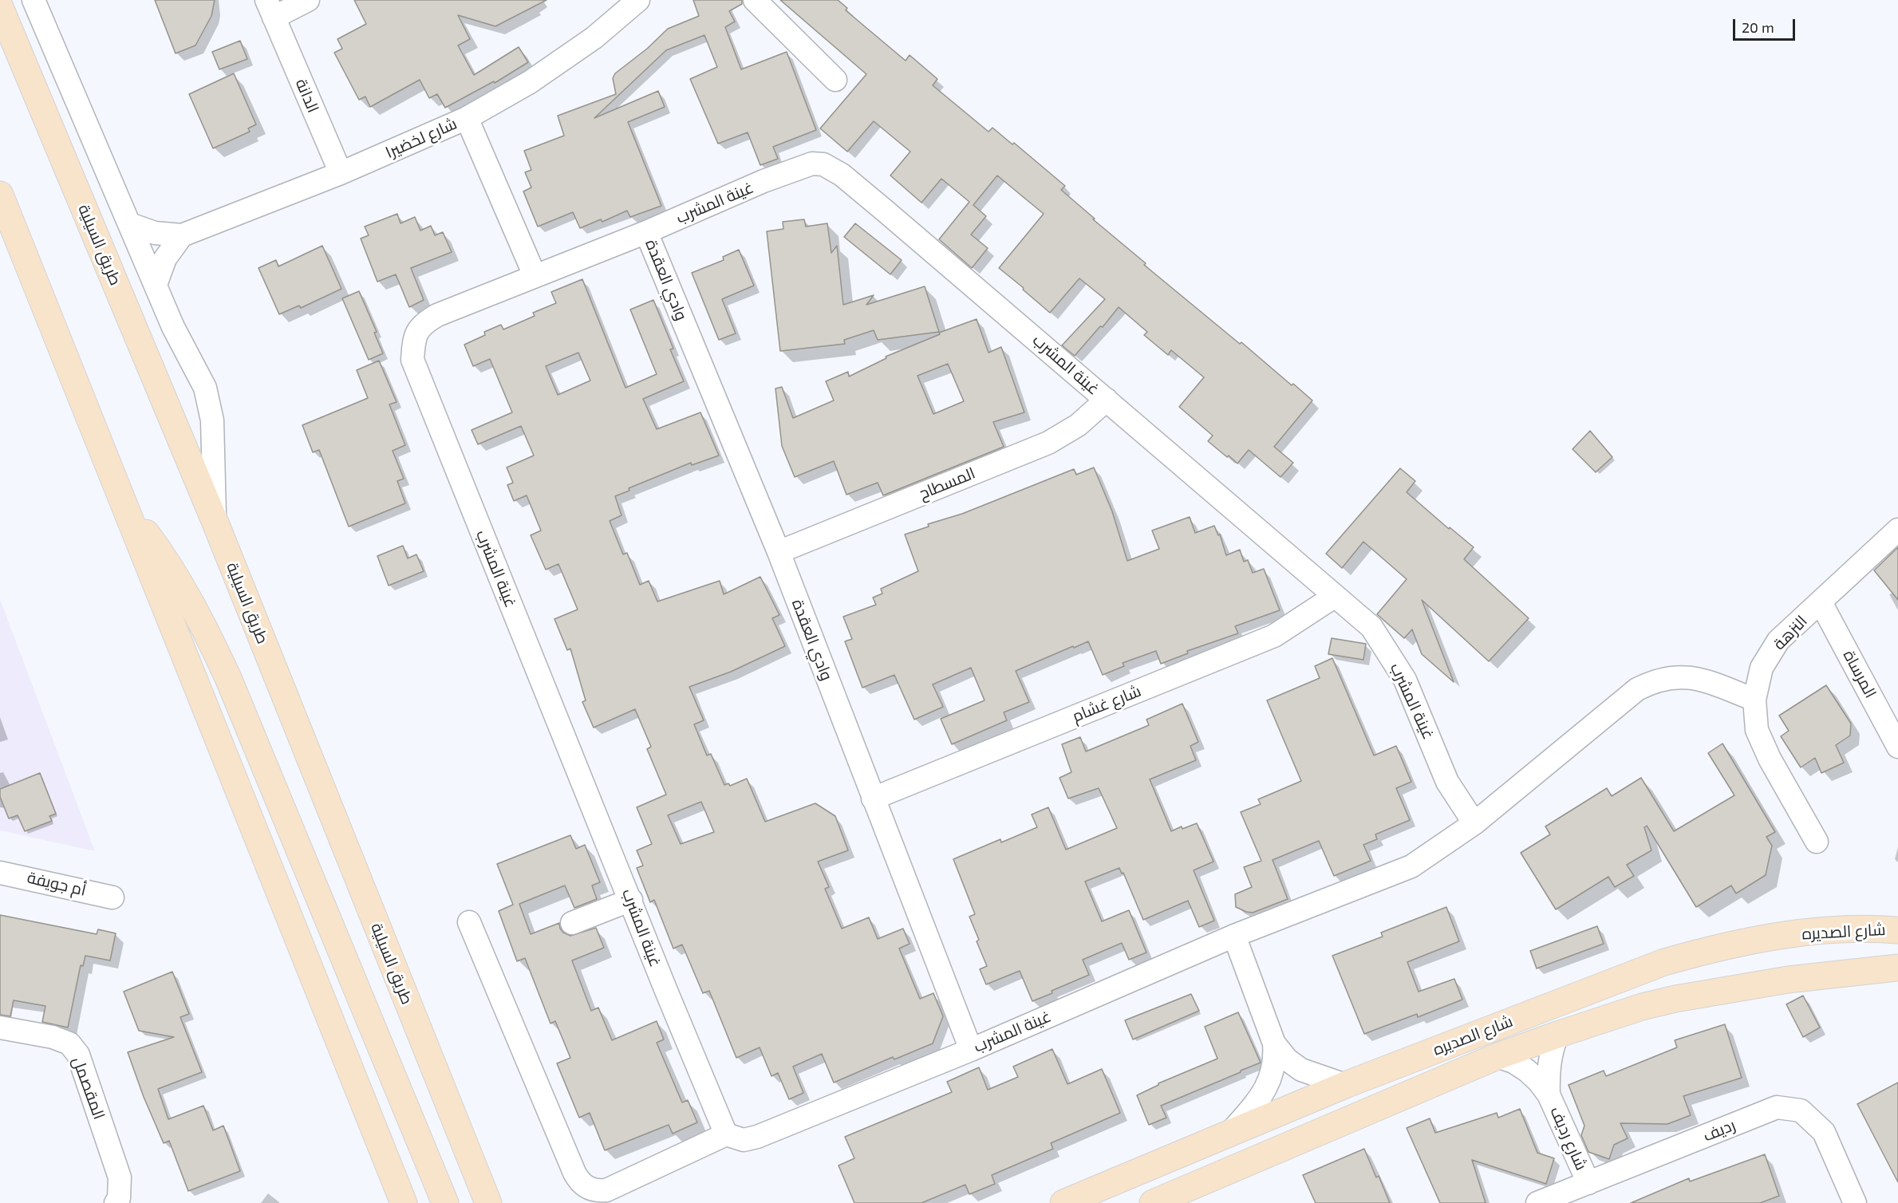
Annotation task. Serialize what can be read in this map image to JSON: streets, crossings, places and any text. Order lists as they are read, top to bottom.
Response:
{
  "streets": {
    "main road": ["طريق السيلية", "شارع الصديره"],
    "street": [
      "الدانة",
      "شارع لخضيرا",
      "غينة المشرب",
      "وادي العقدة",
      "المسطاح",
      "النزهة",
      "المرساة",
      "شارع غشام",
      "أم جويفة",
      "المقصمل",
      "رديف",
      "شارع رديف"
    ]
  },
  "crossings": [
    ["الدانة", "شارع لخضيرا"],
    ["غينة المشرب", "وادي العقدة"],
    ["غينة المشرب", "المسطاح"],
    ["غينة المشرب", "النزهة"],
    ["غينة المشرب", "شارع غشام"],
    ["وادي العقدة", "المسطاح"],
    ["وادي العقدة", "شارع غشام"],
    ["النزهة", "المرساة"],
    ["شارع الصديره", "شارع رديف"],
    ["رديف", "شارع رديف"]
  ],
  "scale_bar": "20 m"
}
